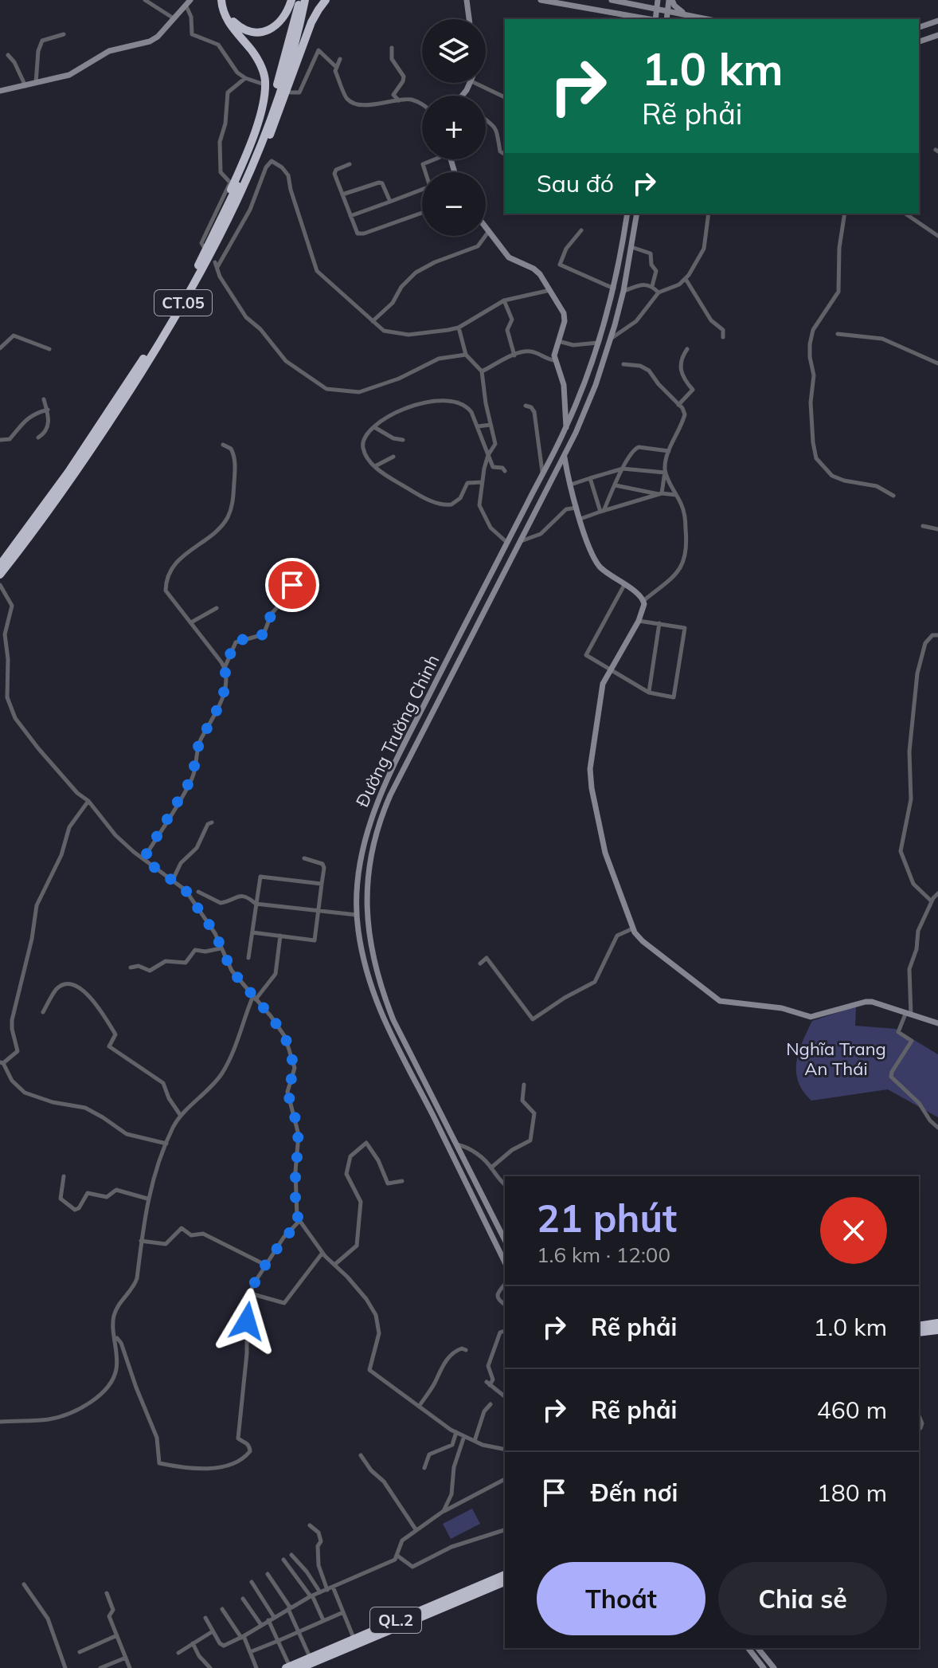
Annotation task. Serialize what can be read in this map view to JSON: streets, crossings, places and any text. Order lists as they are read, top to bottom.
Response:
{
  "streets": {
    "highway": ["CT.05", "QL.2"],
    "main road": ["Đường Trường Chinh"]
  },
  "parks": ["Nghĩa Trang An Thái"],
  "page": {
    "map_buttons": ["+", "−"],
    "turn": ["1.0 km", "Rẽ phải"],
    "then": "Sau đó",
    "heading": ["21 phút", "1.6 km · 12:00"],
    "list": [
      {
        "name": "Rẽ phải",
        "value": "1.0 km"
      },
      {
        "name": "Rẽ phải",
        "value": "460 m"
      },
      {
        "name": "Đến nơi",
        "value": "180 m"
      }
    ],
    "buttons": ["Thoát", "Chia sẻ"]
  }
}
